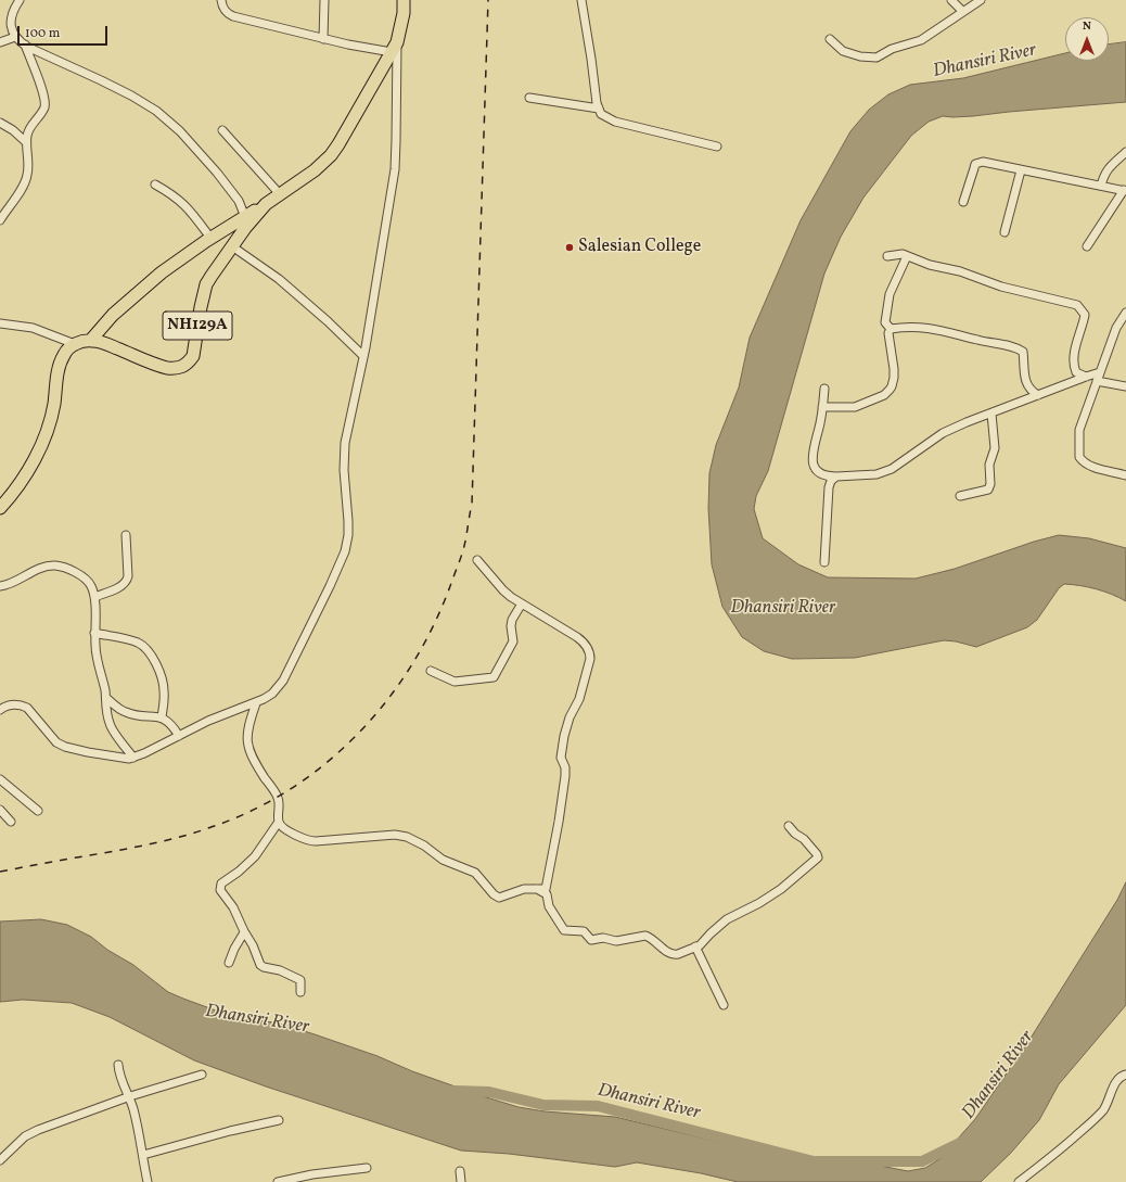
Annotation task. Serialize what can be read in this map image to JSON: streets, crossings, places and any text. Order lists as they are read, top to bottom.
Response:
{
  "streets": {
    "highway": ["NH129A"]
  },
  "water": ["Dhansiri River"],
  "places": ["Salesian College"],
  "scale_bar": "100 m",
  "north": "top"
}
